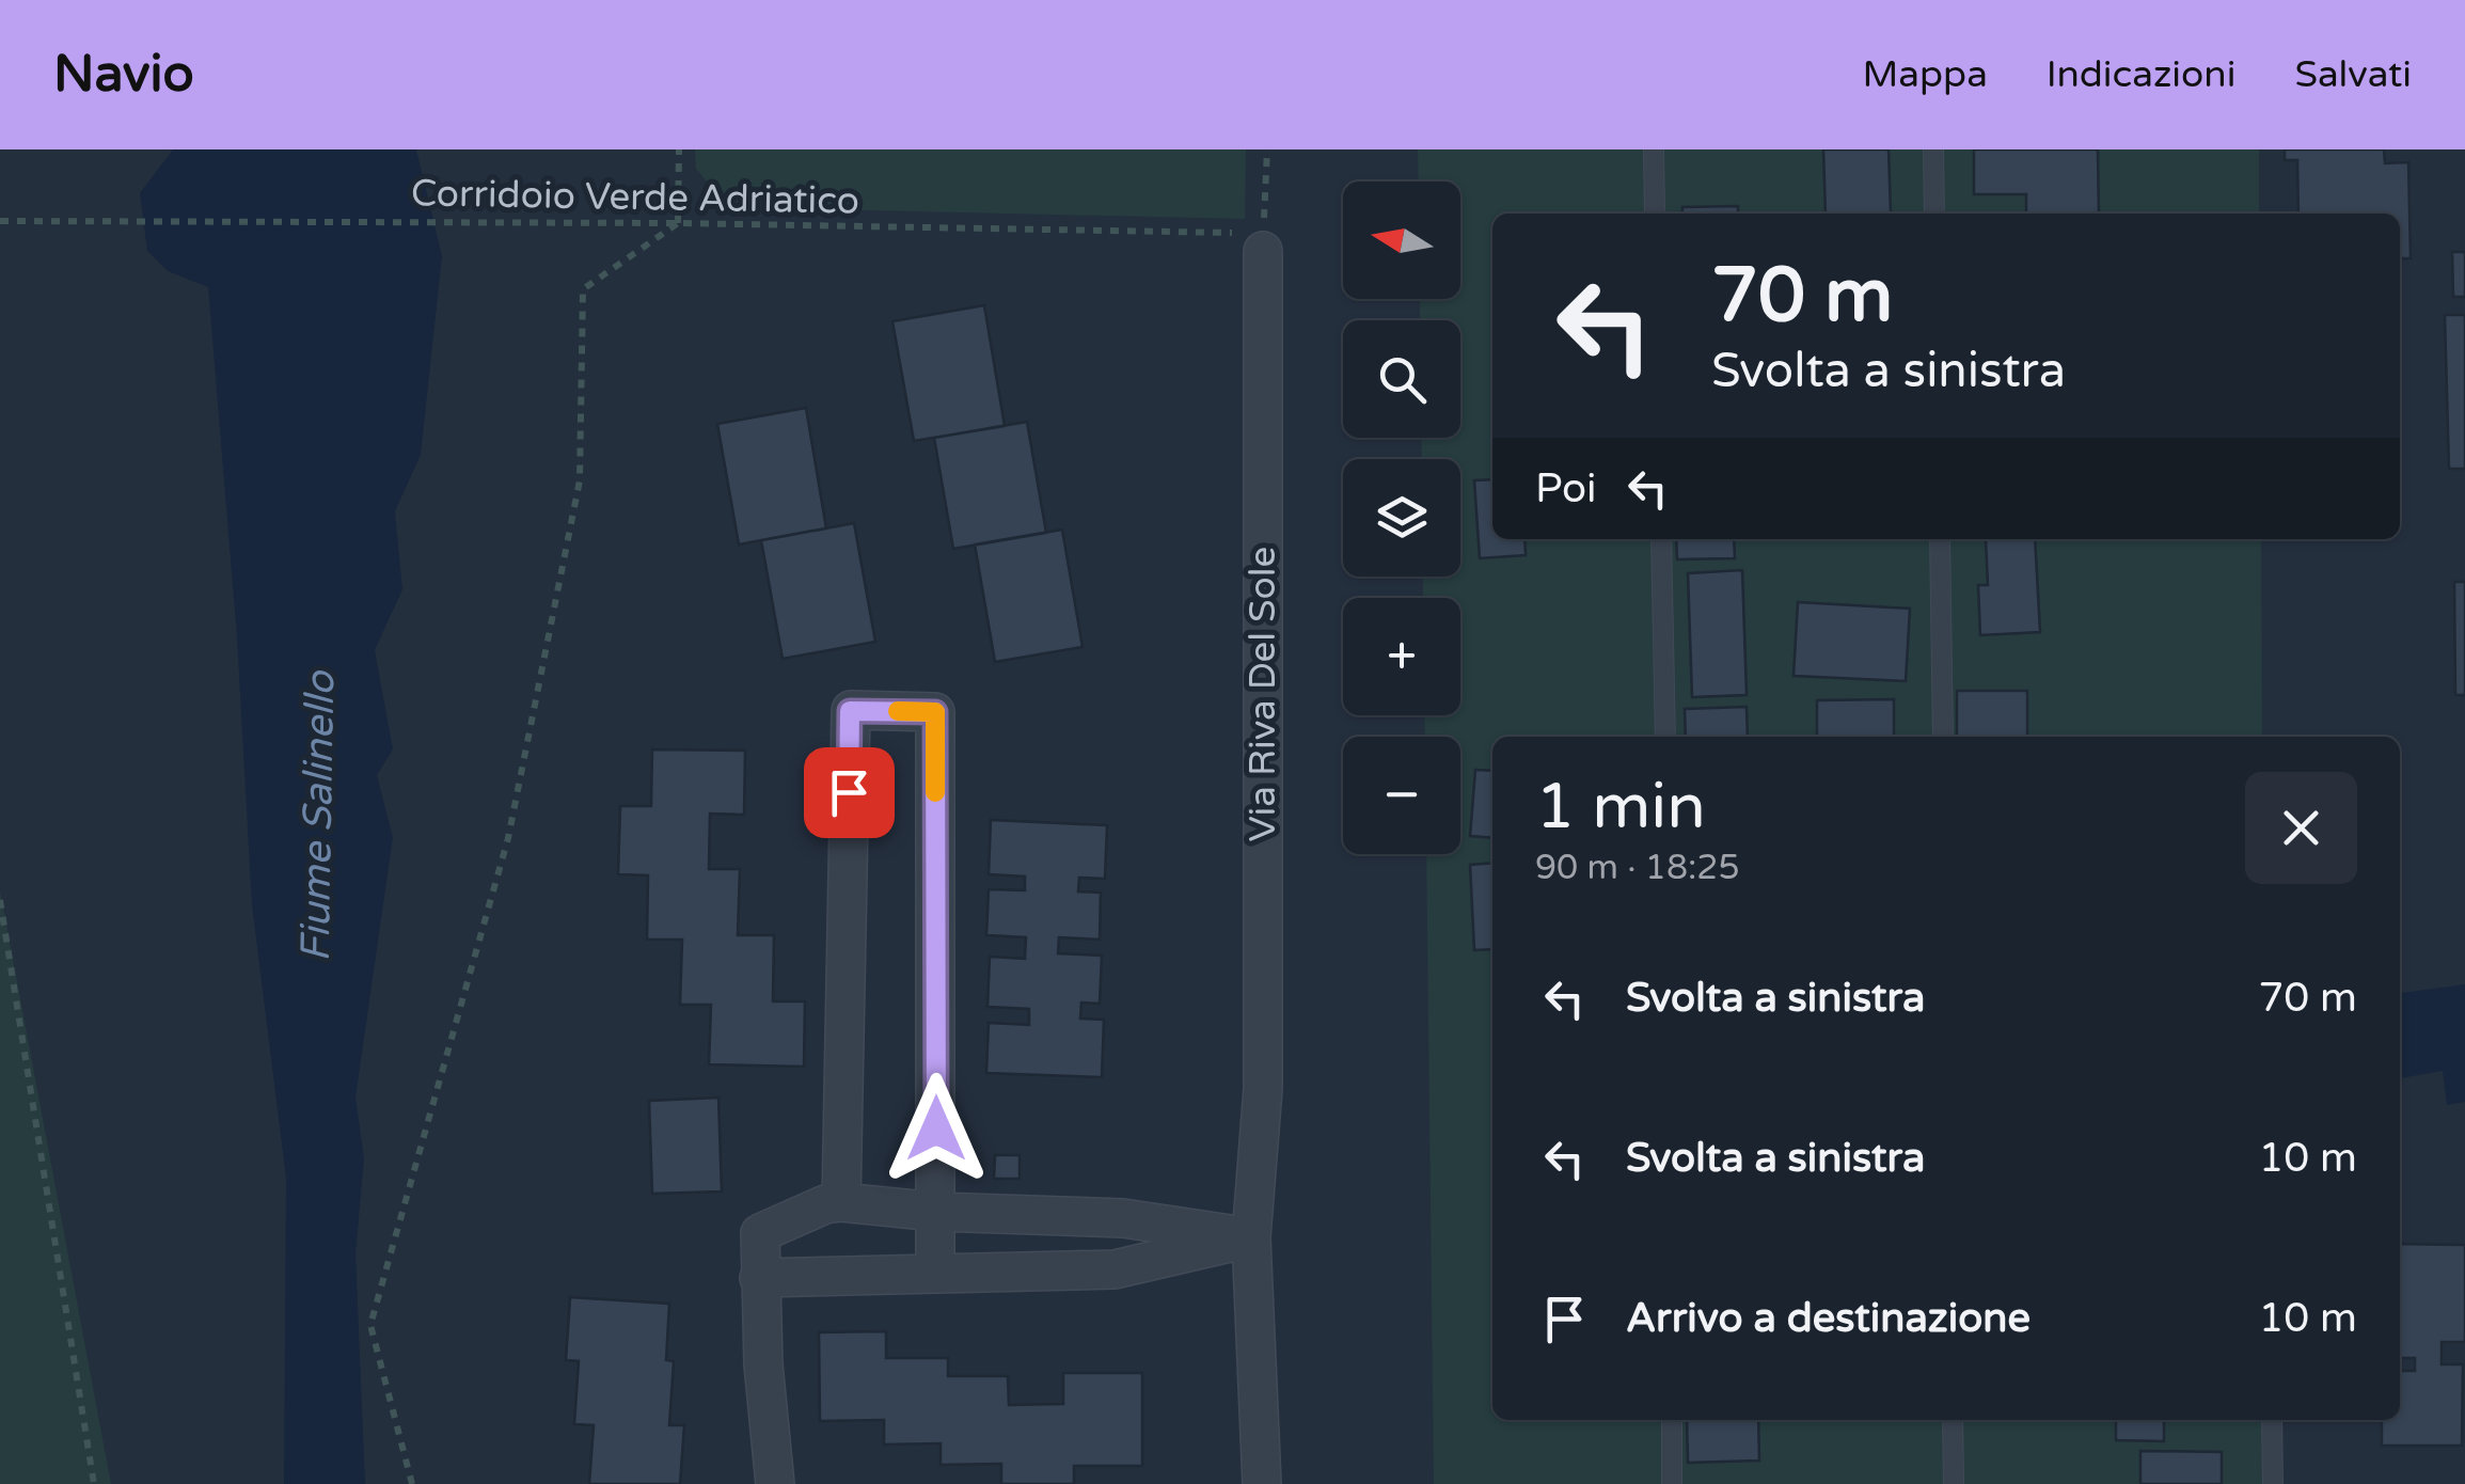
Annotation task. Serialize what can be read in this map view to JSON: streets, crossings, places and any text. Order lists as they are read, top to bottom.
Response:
{
  "streets": {
    "street": ["Via Riva Del Sole"],
    "path": ["Corridoio Verde Adriatico"]
  },
  "crossings": [
    ["Corridoio Verde Adriatico", "Via Riva Del Sole"]
  ],
  "water": ["Fiume Salinello"],
  "north": "left",
  "page": {
    "header": "Navio",
    "nav": ["Mappa", "Indicazioni", "Salvati"],
    "map_buttons": ["+", "−"],
    "turn": ["70 m", "Svolta a sinistra"],
    "then": "Poi",
    "heading": ["1 min", "90 m · 18:25"],
    "list": [
      {
        "name": "Svolta a sinistra",
        "value": "70 m"
      },
      {
        "name": "Svolta a sinistra",
        "value": "10 m"
      },
      {
        "name": "Arrivo a destinazione",
        "value": "10 m"
      }
    ]
  }
}
